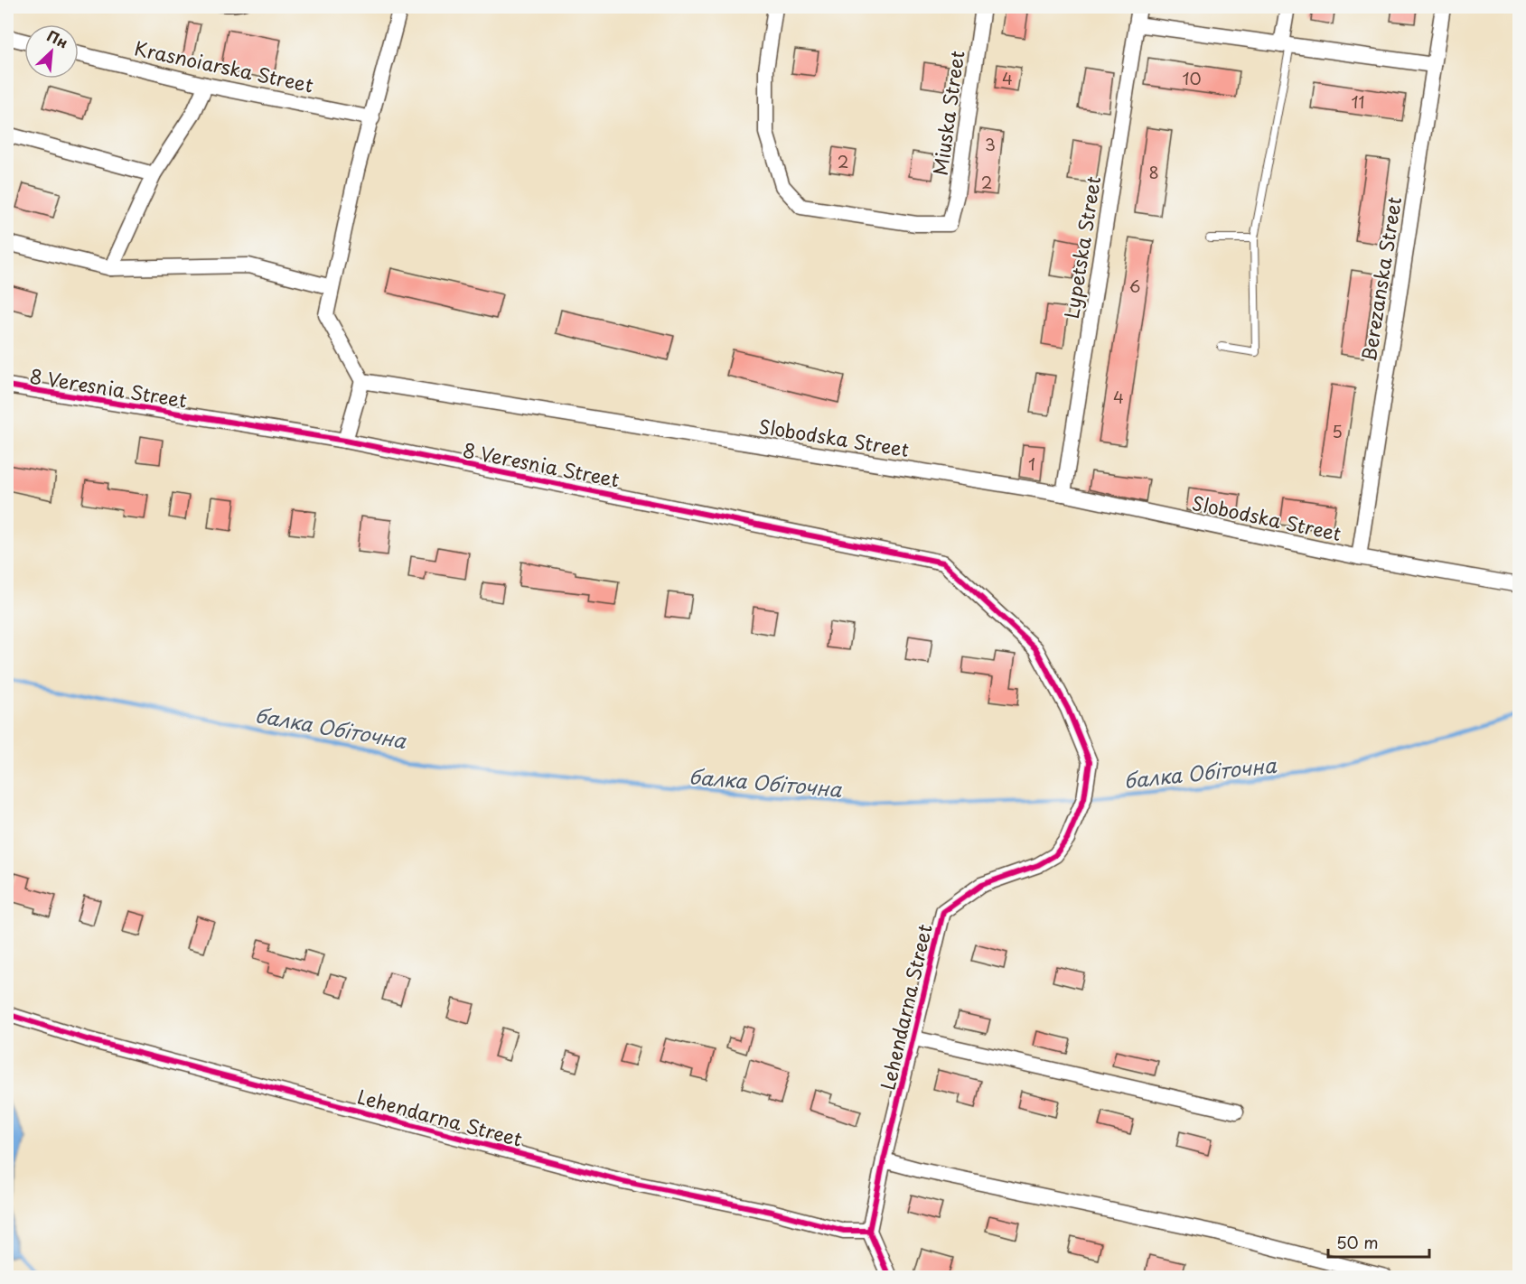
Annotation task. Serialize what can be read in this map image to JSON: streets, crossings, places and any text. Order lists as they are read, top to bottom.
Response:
{
  "streets": {
    "street": [
      "Krasnoiarska Street",
      "Miuska Street",
      "Lypetska Street",
      "Berezanska Street",
      "8 Veresnia Street",
      "Slobodska Street",
      "Lehendarna Street"
    ]
  },
  "crossings": [
    ["Lypetska Street", "Slobodska Street"],
    ["Berezanska Street", "Slobodska Street"],
    ["8 Veresnia Street", "Lehendarna Street"]
  ],
  "water": ["балка Обіточна"],
  "house_numbers": [
    "4",
    "10",
    "11",
    "3",
    "2",
    "8",
    "2",
    "6",
    "4",
    "5",
    "1"
  ],
  "scale_bar": "50 m",
  "north": "top right"
}
